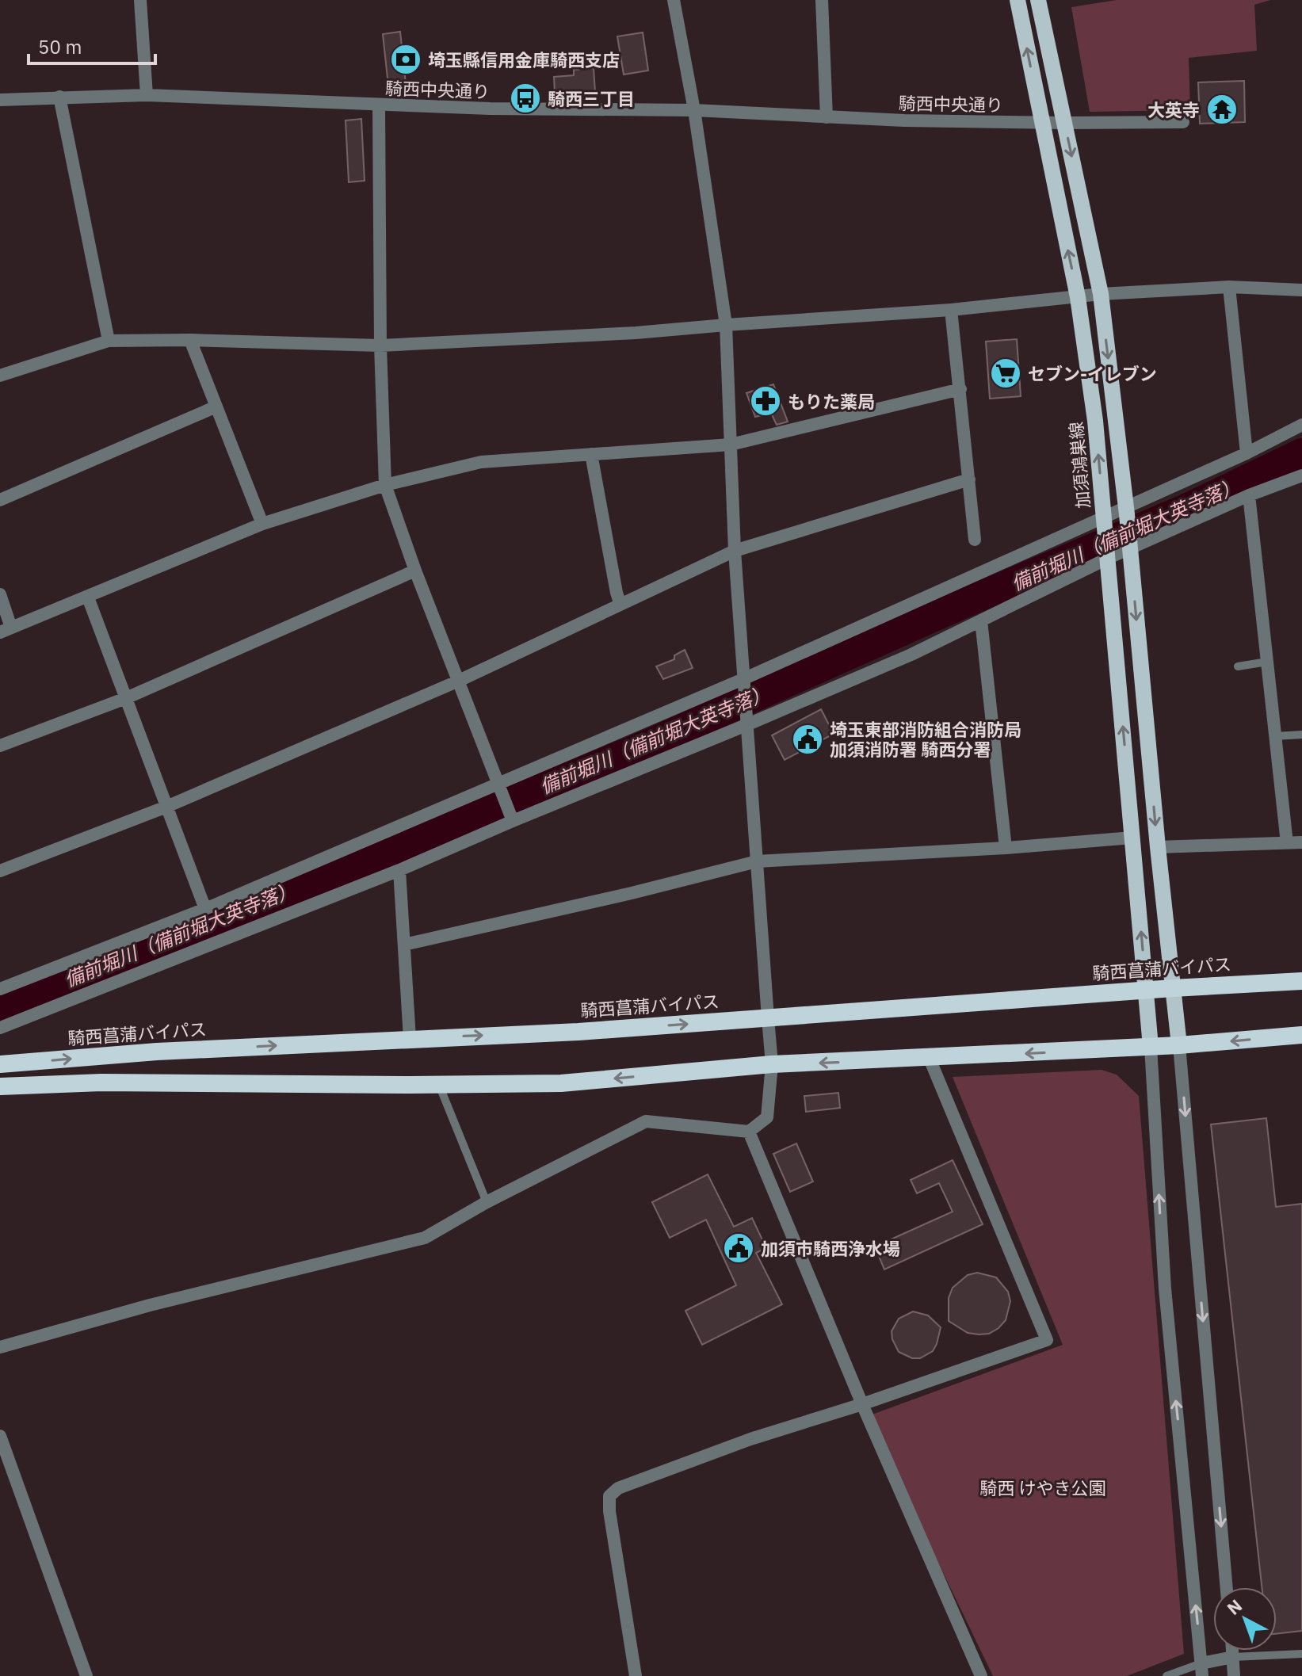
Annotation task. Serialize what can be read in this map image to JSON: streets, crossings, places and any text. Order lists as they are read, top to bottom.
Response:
{
  "streets": {
    "highway": ["騎西菖蒲バイパス"],
    "main road": ["加須鴻巣線"],
    "street": ["騎西中央通り"]
  },
  "crossings": [
    ["騎西中央通り", "加須鴻巣線"],
    ["加須鴻巣線", "騎西菖蒲バイパス"]
  ],
  "water": ["備前堀川（備前堀大英寺落）"],
  "parks": ["騎西 けやき公園"],
  "places": {
    "bank": ["埼玉縣信用金庫騎西支店"],
    "bus stop": ["騎西三丁目"],
    "temple": ["大英寺"],
    "supermarket": ["セブン-イレブン"],
    "pharmacy": ["もりた薬局"],
    "public building": ["埼玉東部消防組合消防局 加須消防署 騎西分署", "加須市騎西浄水場"]
  },
  "scale_bar": "50 m",
  "north": "top left"
}
